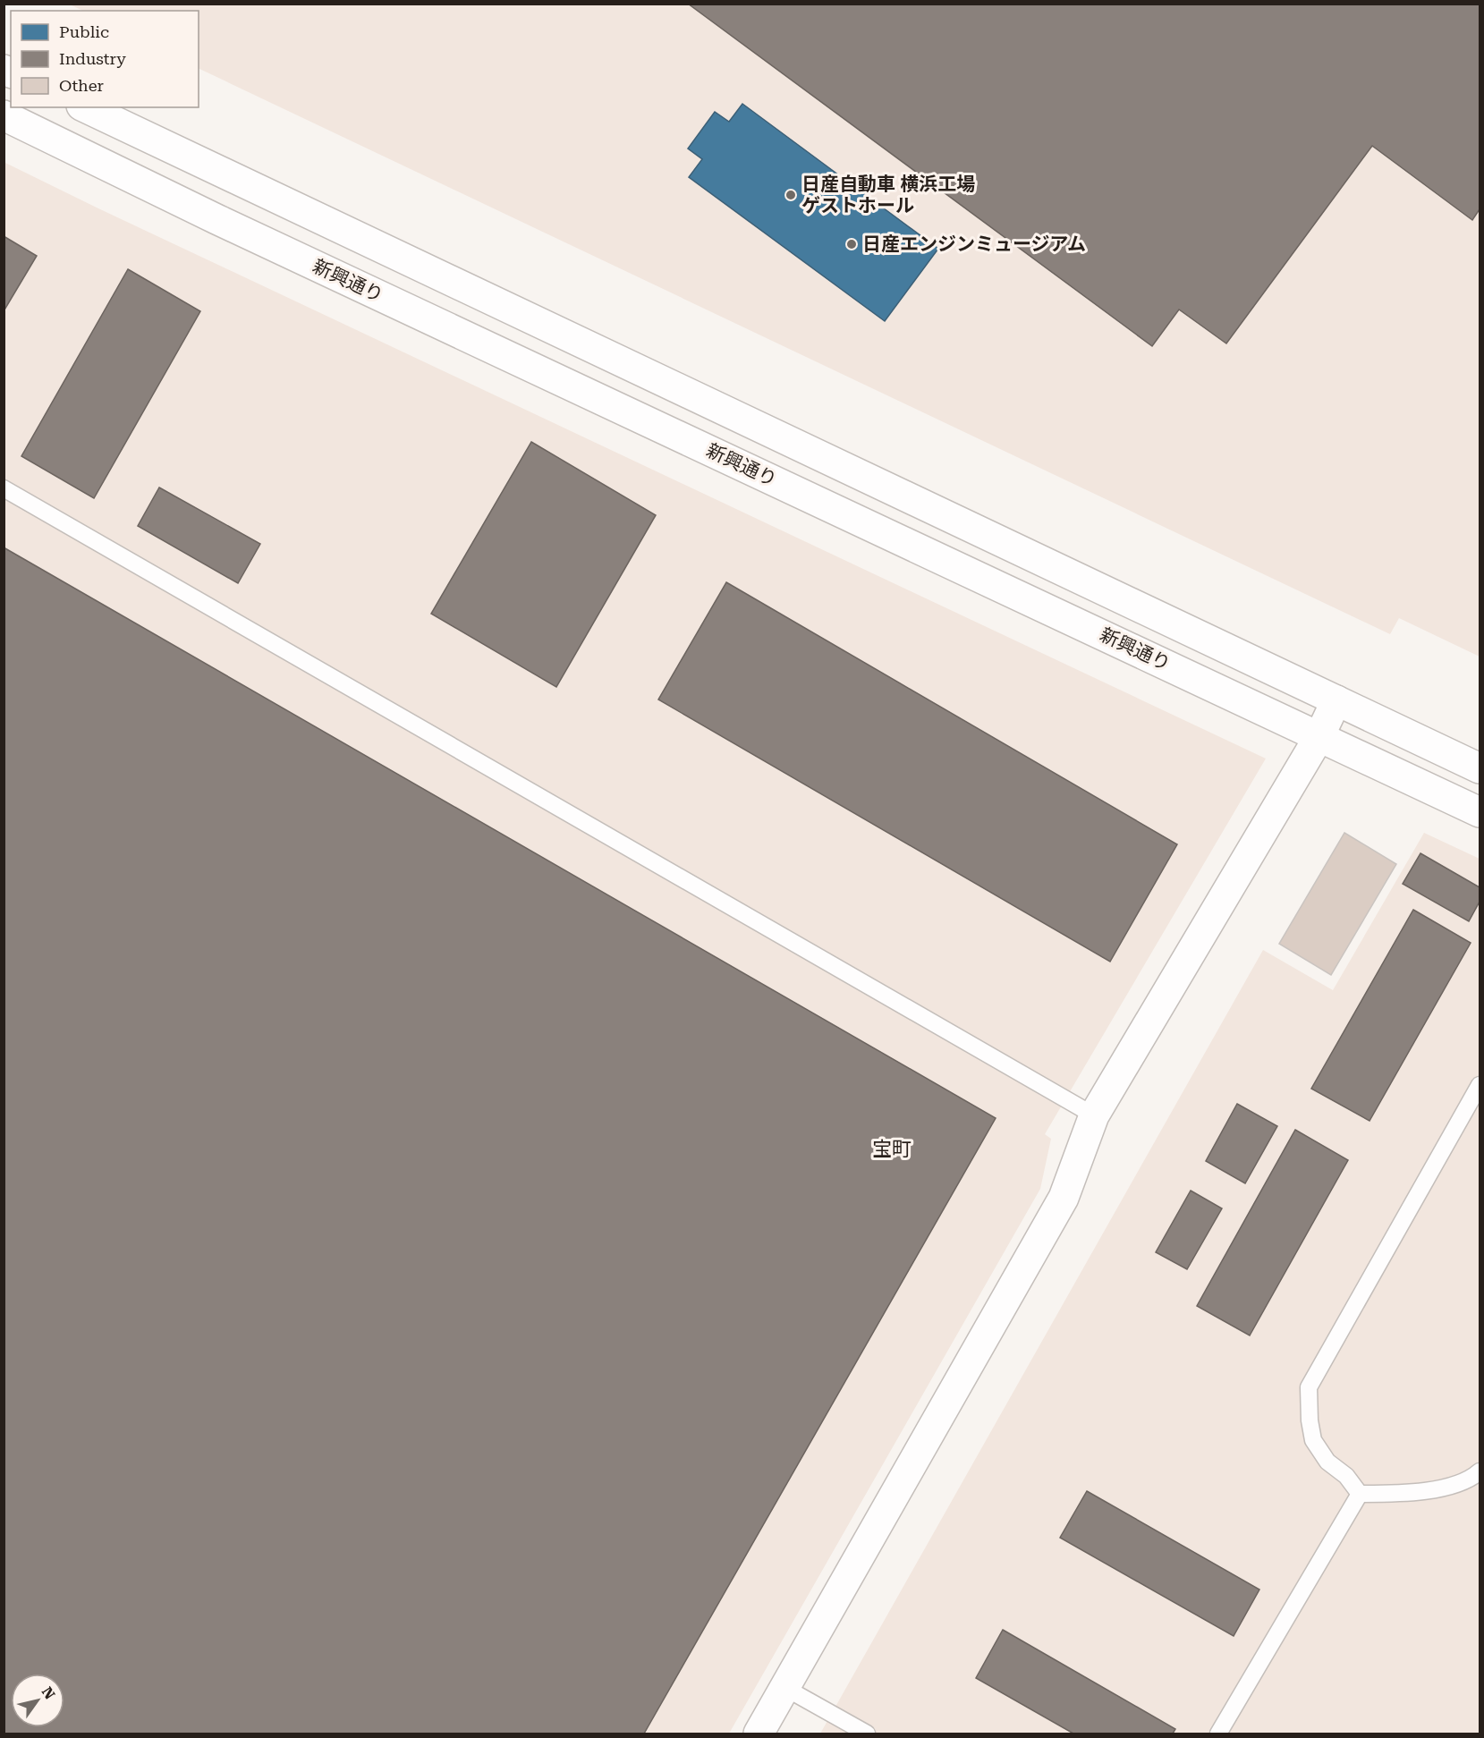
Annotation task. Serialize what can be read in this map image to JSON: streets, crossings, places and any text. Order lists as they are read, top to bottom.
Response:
{
  "streets": {
    "street": ["新興通り"]
  },
  "districts": ["宝町"],
  "places": ["日産自動車 横浜工場 ゲストホール", "日産エンジンミュージアム"],
  "legend": ["Public", "Industry", "Other"],
  "north": "top right"
}
